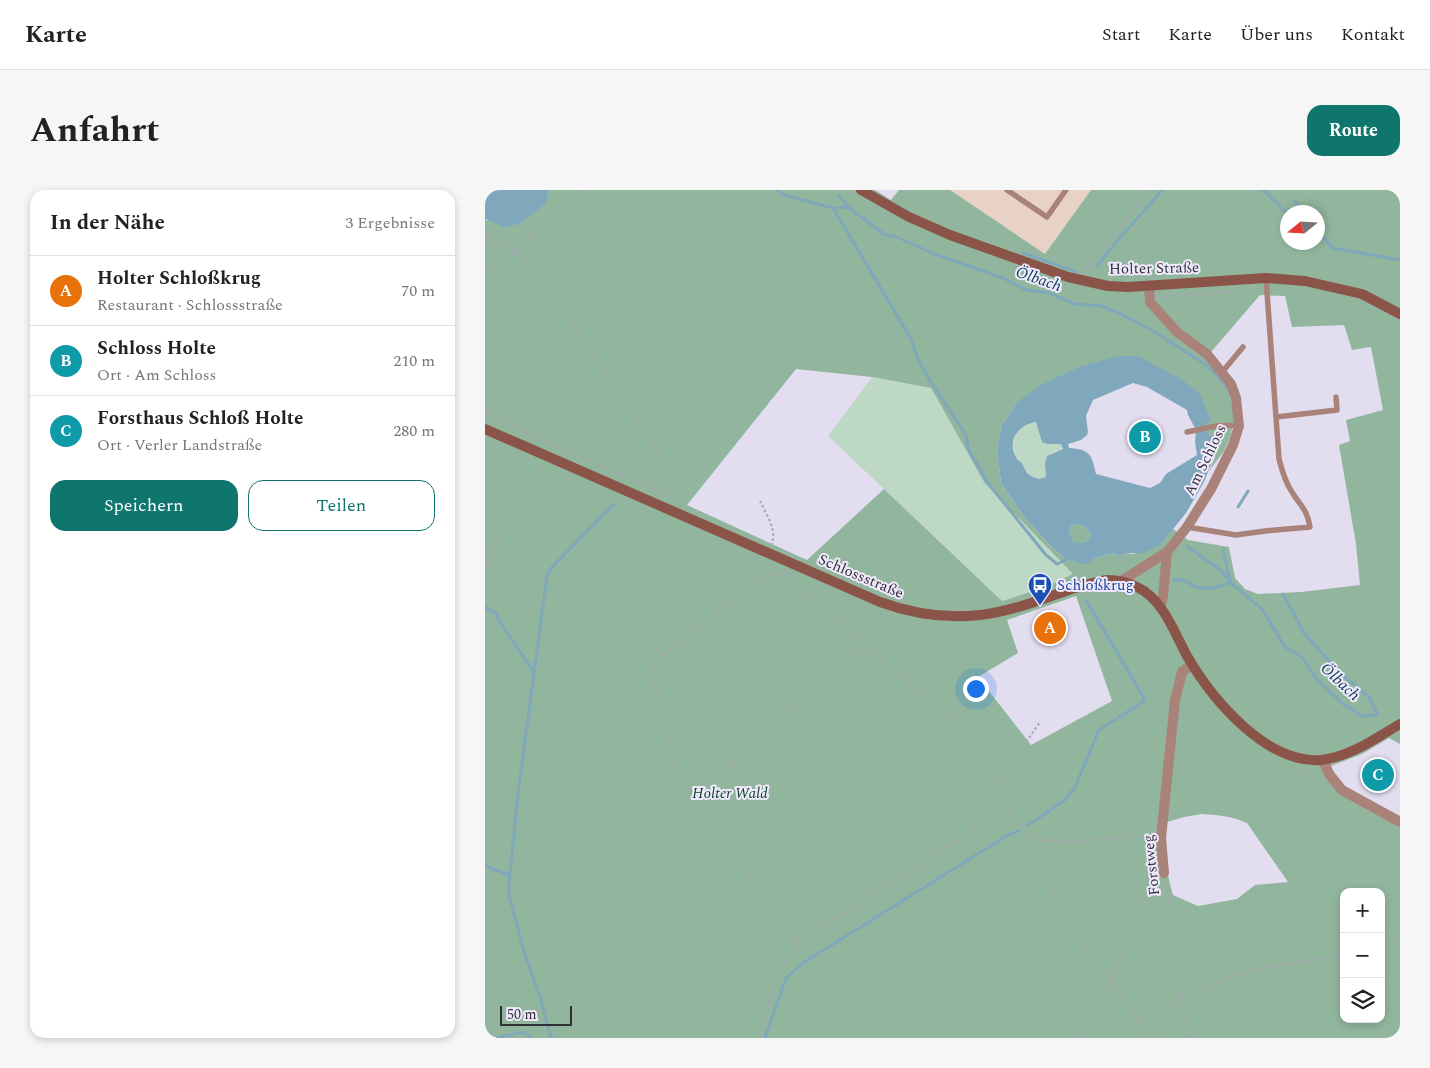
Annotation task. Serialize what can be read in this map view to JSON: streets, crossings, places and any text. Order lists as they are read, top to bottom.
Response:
{
  "streets": {
    "main road": ["Holter Straße", "Schlossstraße"],
    "street": ["Am Schloss", "Forstweg"]
  },
  "crossings": [
    ["Am Schloss", "Schlossstraße"],
    ["Schlossstraße", "Forstweg"]
  ],
  "water": ["Ölbach"],
  "parks": ["Holter Wald"],
  "places": {
    "bus stop": ["Schloßkrug"]
  },
  "scale_bar": "50 m",
  "north": "left",
  "page": {
    "header": "Karte",
    "nav": [
      "Start",
      "Karte",
      "Über uns",
      "Kontakt"
    ],
    "title": "Anfahrt",
    "buttons": [
      "Route",
      ["Speichern", "Teilen"]
    ],
    "heading": ["In der Nähe", "3 Ergebnisse"],
    "list": [
      {
        "mark": "A",
        "name": "Holter Schloßkrug",
        "note": "Restaurant · Schlossstraße",
        "value": "70 m"
      },
      {
        "mark": "B",
        "name": "Schloss Holte",
        "note": "Ort · Am Schloss",
        "value": "210 m"
      },
      {
        "mark": "C",
        "name": "Forsthaus Schloß Holte",
        "note": "Ort · Verler Landstraße",
        "value": "280 m"
      }
    ],
    "pins": ["B", "A", "C"],
    "map_buttons": ["+", "−"],
    "scale": "50 m"
  }
}
